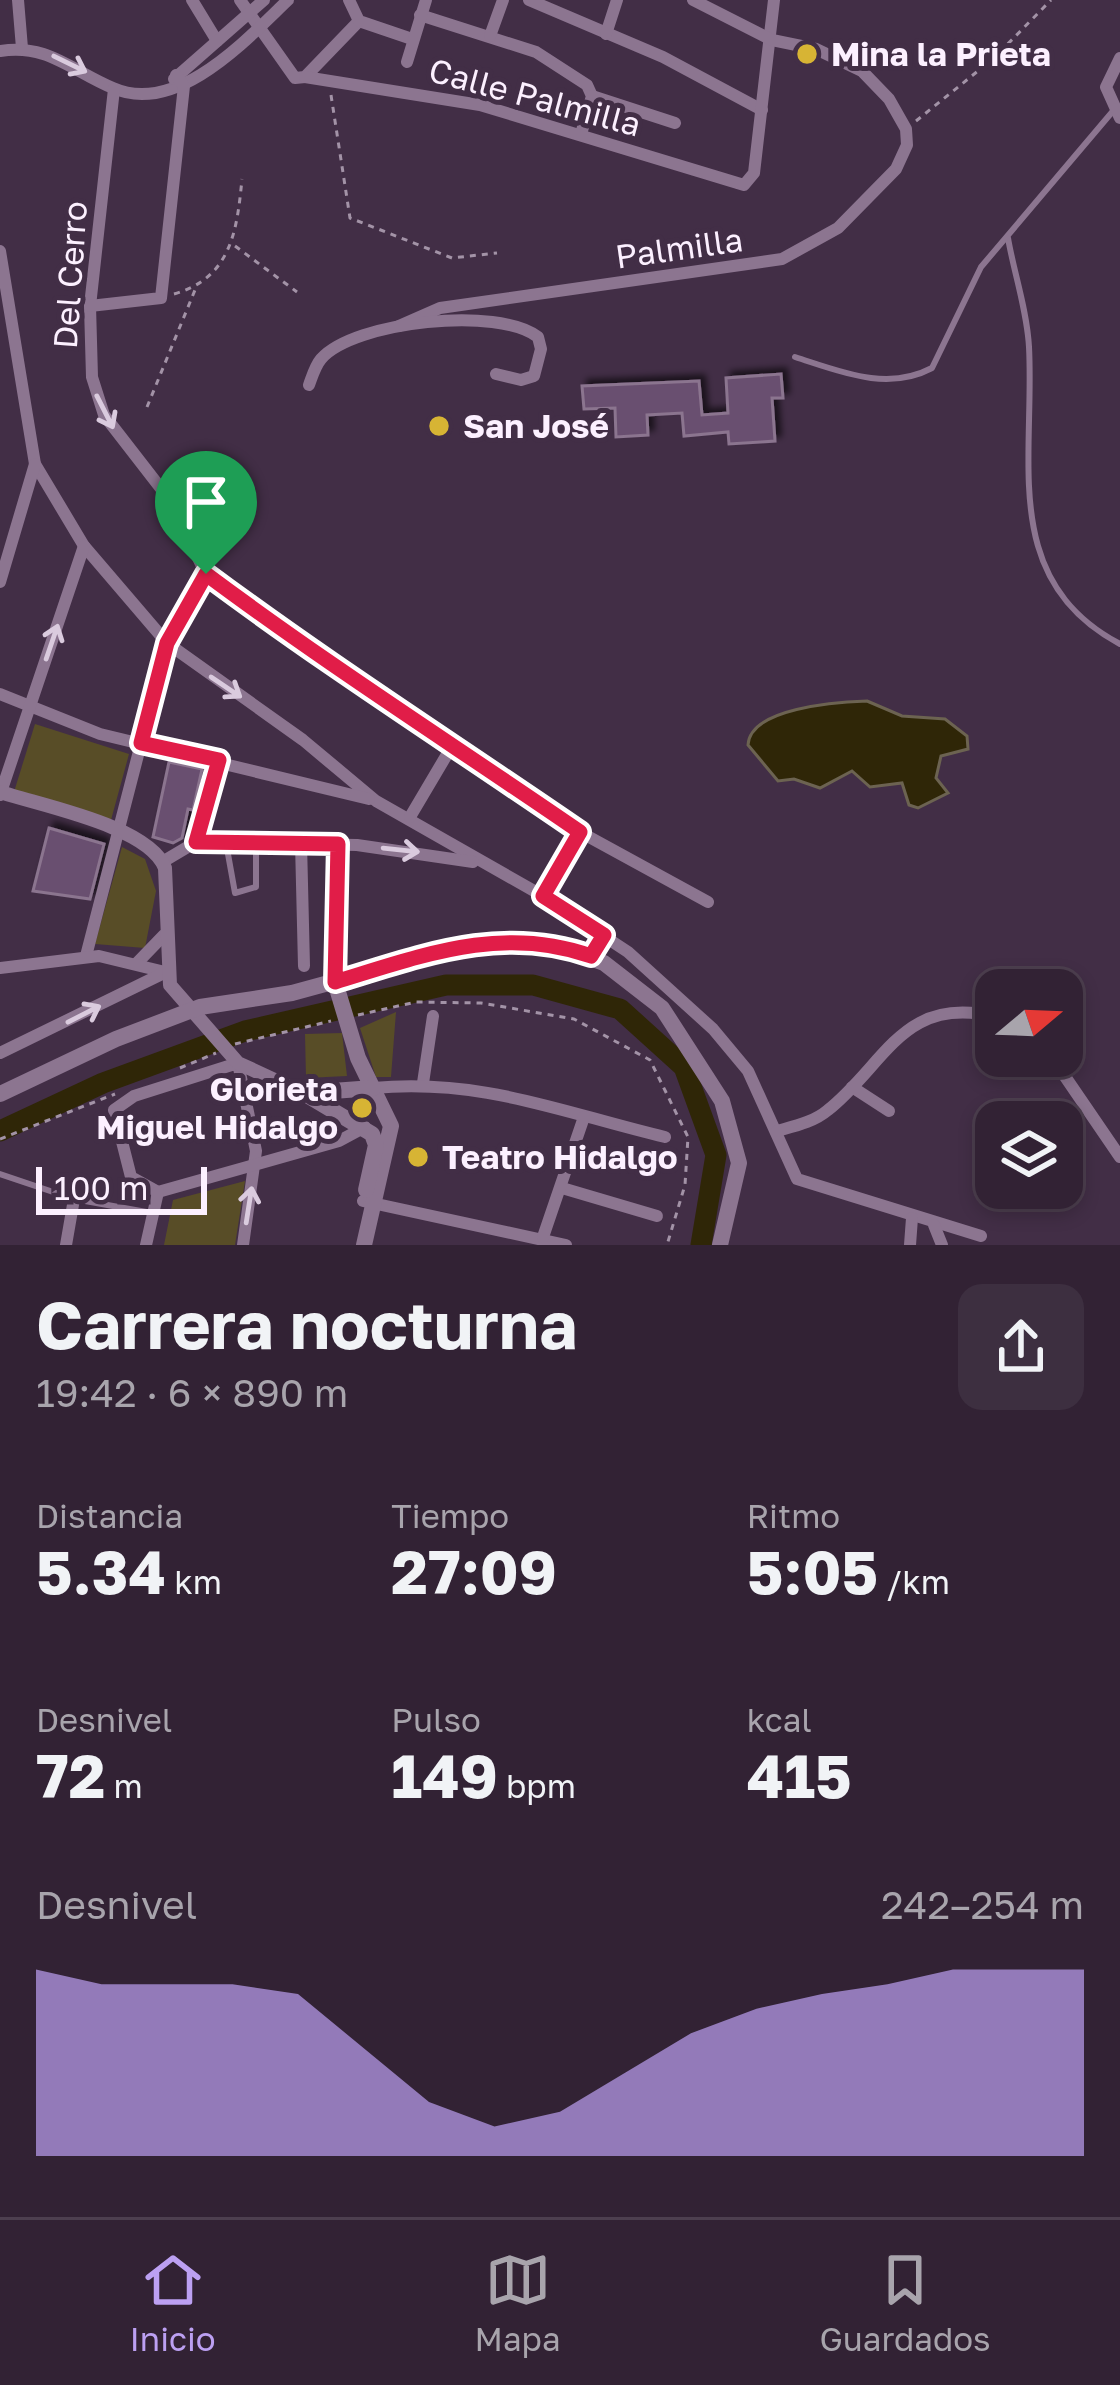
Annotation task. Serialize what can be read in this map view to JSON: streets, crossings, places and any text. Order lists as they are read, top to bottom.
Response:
{
  "streets": {
    "street": ["Calle Palmilla", "Palmilla", "Del Cerro"]
  },
  "places": [
    "Mina la Prieta",
    "San José",
    "Glorieta Miguel Hidalgo",
    "Teatro Hidalgo"
  ],
  "scale_bar": "100 m",
  "north": "right",
  "page": {
    "scale": "100 m",
    "heading": ["Carrera nocturna", "19:42 · 6 × 890 m"],
    "stats": [
      ["Distancia", "5.34 km"],
      ["Tiempo", "27:09"],
      ["Ritmo", "5:05 /km"],
      ["Desnivel", "72 m"],
      ["Pulso", "149 bpm"],
      ["kcal", "415"]
    ],
    "chart": ["Desnivel", "242–254 m"],
    "tabs": ["Inicio", "Mapa", "Guardados"]
  }
}
